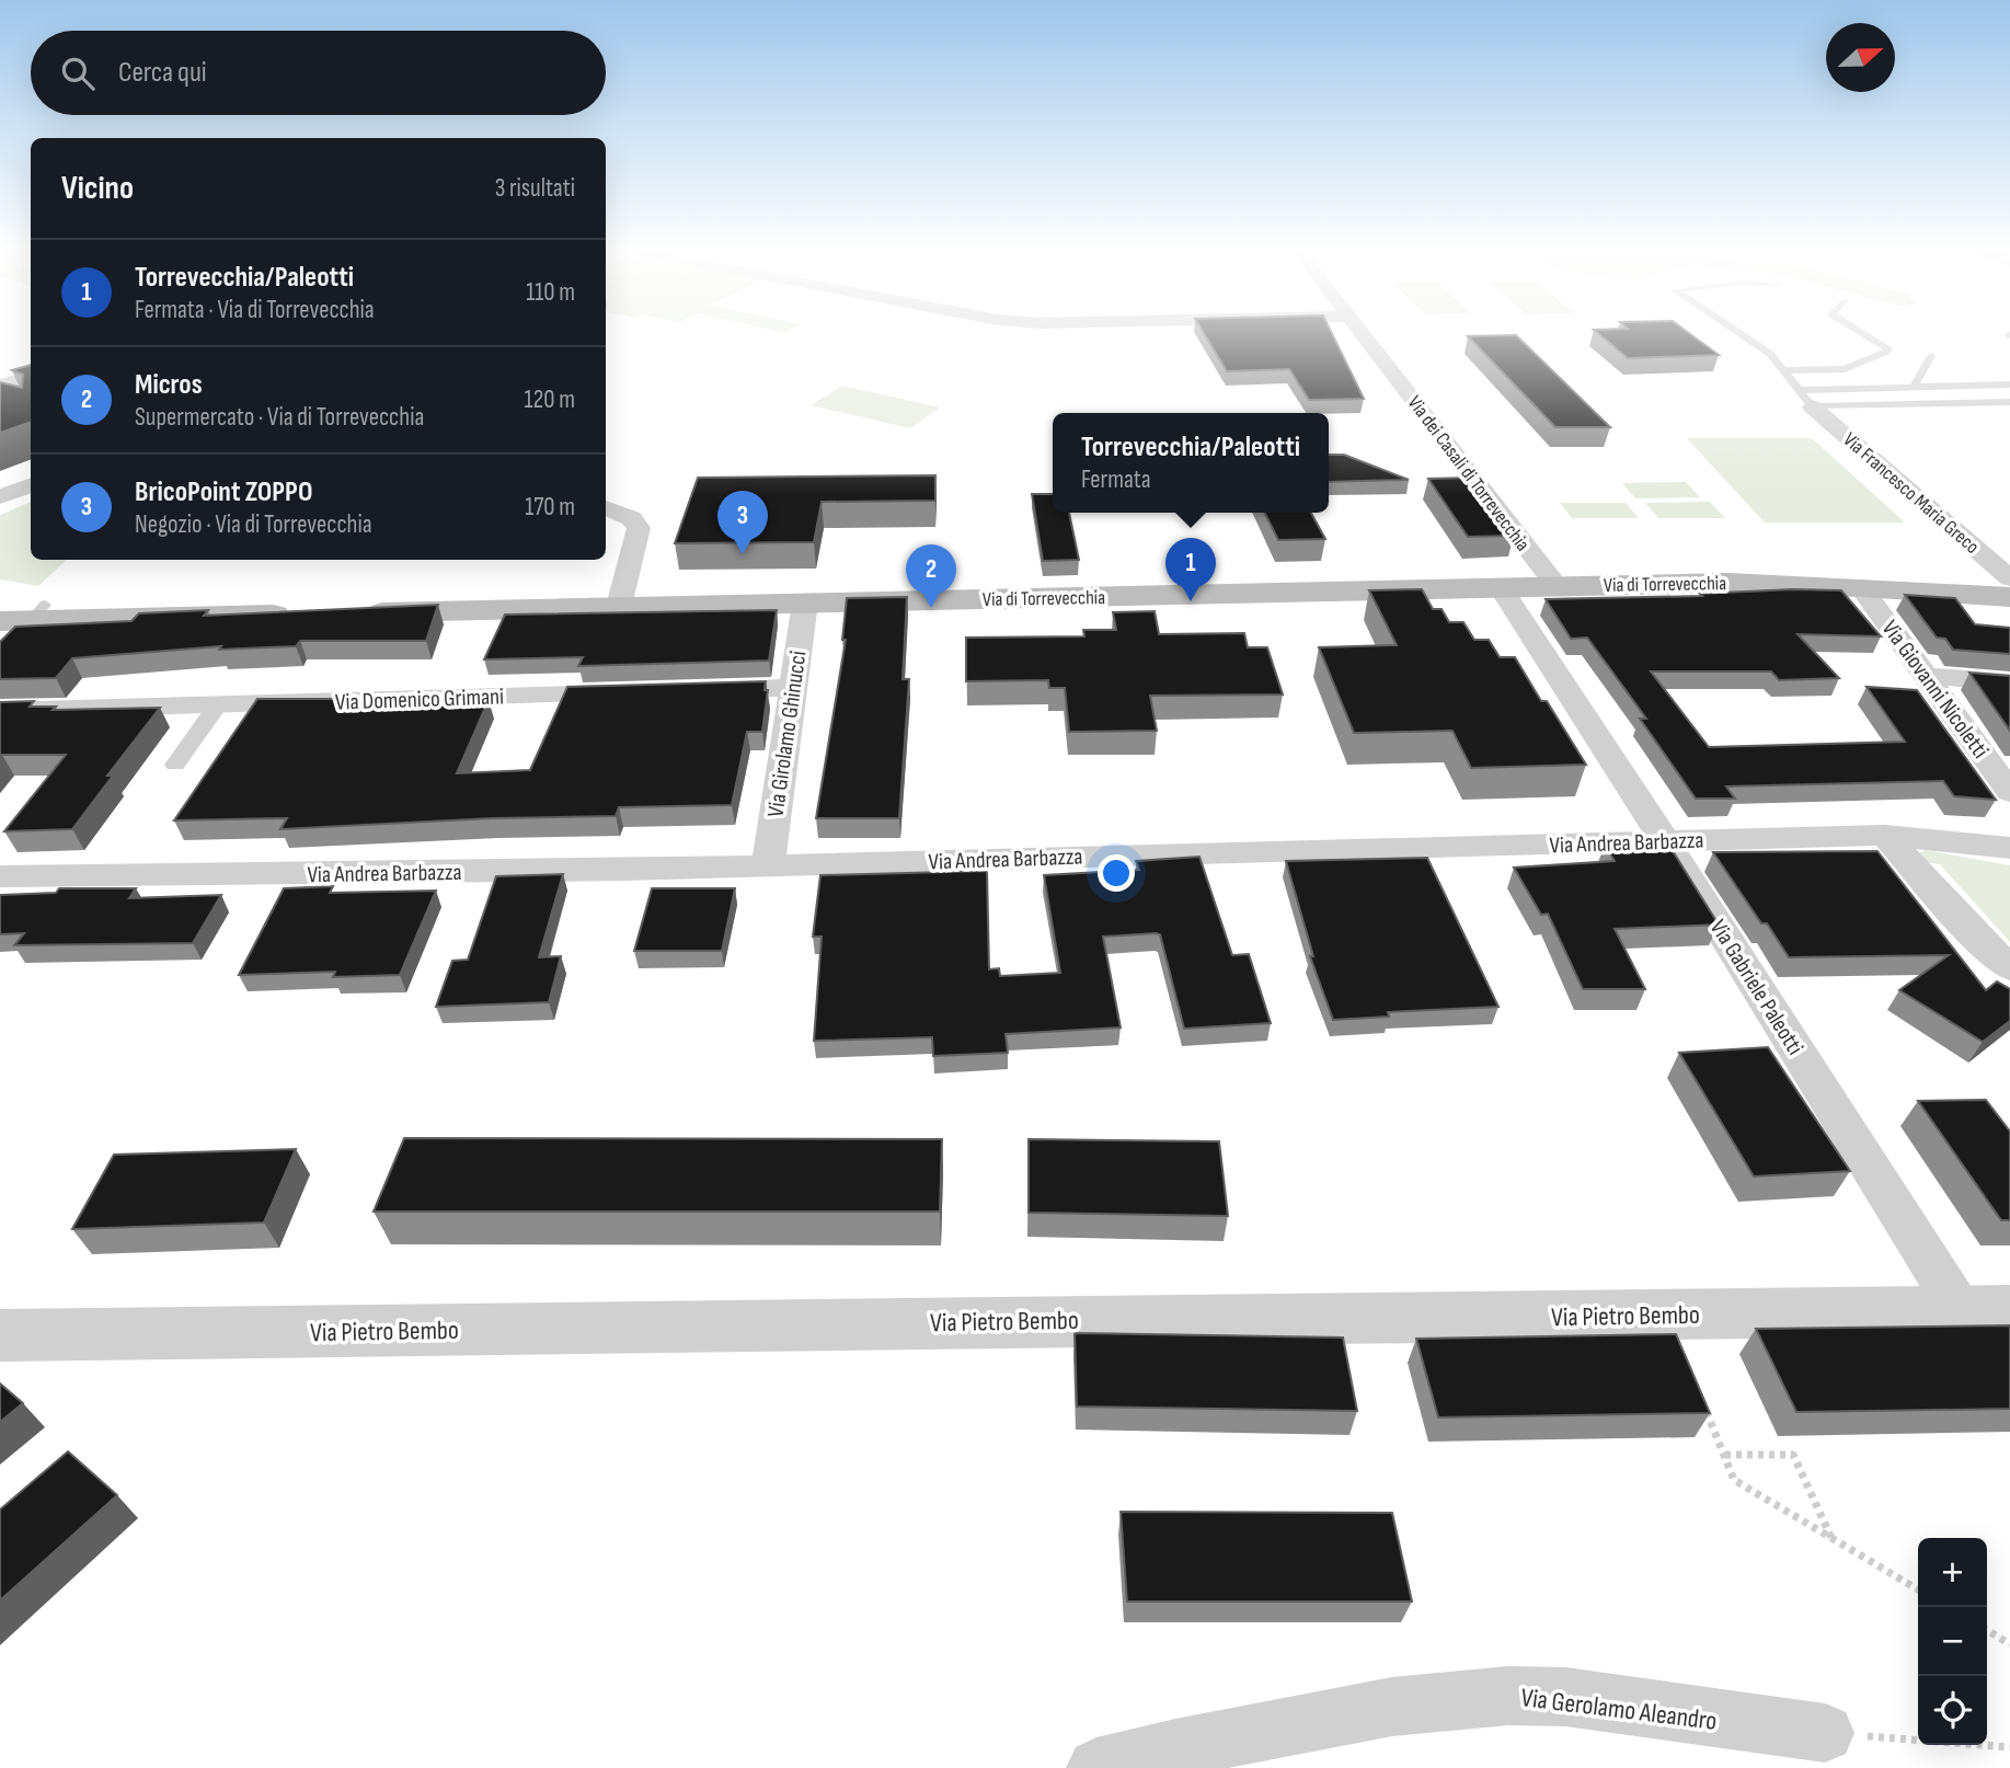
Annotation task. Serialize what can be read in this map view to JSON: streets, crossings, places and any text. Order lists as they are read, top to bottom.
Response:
{
  "streets": {
    "main road": ["Via di Torrevecchia"],
    "street": [
      "Via dei Casali di Torrevecchia",
      "Via Francesco Maria Greco",
      "Via Giovanni Nicoletti",
      "Via Domenico Grimani",
      "Via Girolamo Ghinucci",
      "Via Andrea Barbazza",
      "Via Gabriele Paleotti",
      "Via Pietro Bembo",
      "Via Gerolamo Aleandro"
    ]
  },
  "crossings": [
    ["Via dei Casali di Torrevecchia", "Via di Torrevecchia"],
    ["Via di Torrevecchia", "Via Giovanni Nicoletti"],
    ["Via di Torrevecchia", "Via Girolamo Ghinucci"],
    ["Via di Torrevecchia", "Via Gabriele Paleotti"],
    ["Via Girolamo Ghinucci", "Via Andrea Barbazza"],
    ["Via Andrea Barbazza", "Via Gabriele Paleotti"],
    ["Via Gabriele Paleotti", "Via Pietro Bembo"]
  ],
  "north": "right",
  "page": {
    "search": "Cerca qui",
    "heading": ["Vicino", "3 risultati"],
    "list": [
      {
        "mark": "1",
        "name": "Torrevecchia/Paleotti",
        "note": "Fermata · Via di Torrevecchia",
        "value": "110 m"
      },
      {
        "mark": "2",
        "name": "Micros",
        "note": "Supermercato · Via di Torrevecchia",
        "value": "120 m"
      },
      {
        "mark": "3",
        "name": "BricoPoint ZOPPO",
        "note": "Negozio · Via di Torrevecchia",
        "value": "170 m"
      }
    ],
    "popup": ["Torrevecchia/Paleotti", "Fermata"],
    "pins": ["3", "1", "2"],
    "map_buttons": ["+", "−"]
  }
}
